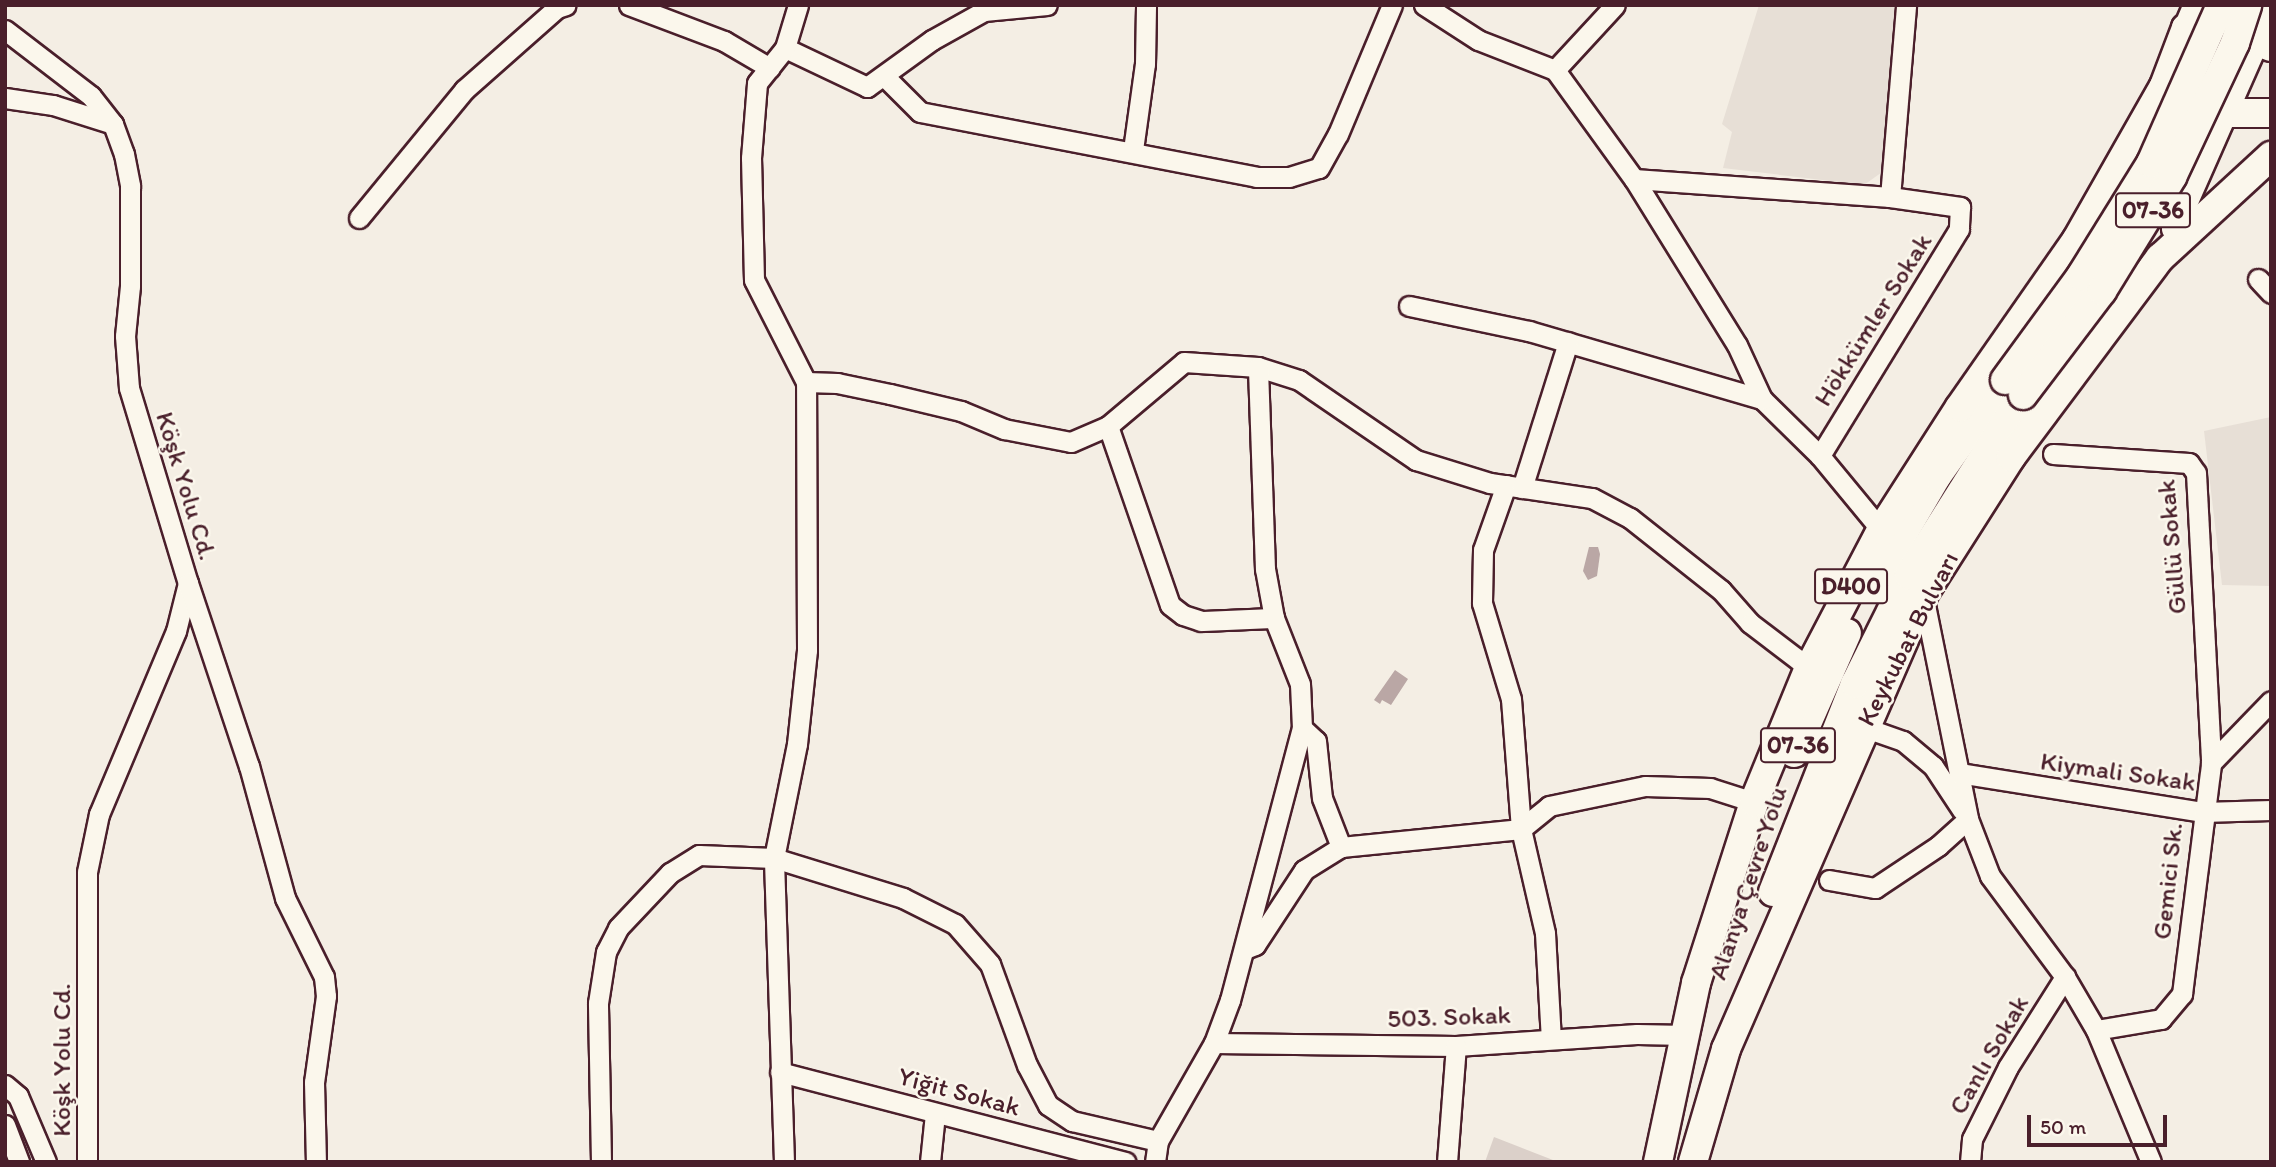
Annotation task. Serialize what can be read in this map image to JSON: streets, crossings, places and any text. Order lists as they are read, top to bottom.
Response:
{
  "streets": {
    "highway": [
      "07-36",
      "D400",
      "Keykubat Bulvarı",
      "Alanya Çevre Yolu"
    ],
    "street": [
      "Hökkümler Sokak",
      "Köşk Yolu Cd.",
      "Güllü Sokak",
      "Kiymali Sokak",
      "Gemici Sk.",
      "503. Sokak",
      "Canlı Sokak",
      "Yiğit Sokak"
    ]
  },
  "crossings": [
    ["07-36", "Alanya Çevre Yolu"],
    ["Güllü Sokak", "Gemici Sk."],
    ["D400", "Alanya Çevre Yolu"],
    ["D400", "503. Sokak"],
    ["Keykubat Bulvarı", "Alanya Çevre Yolu"],
    ["Kiymali Sokak", "Gemici Sk."]
  ],
  "scale_bar": "50 m"
}
